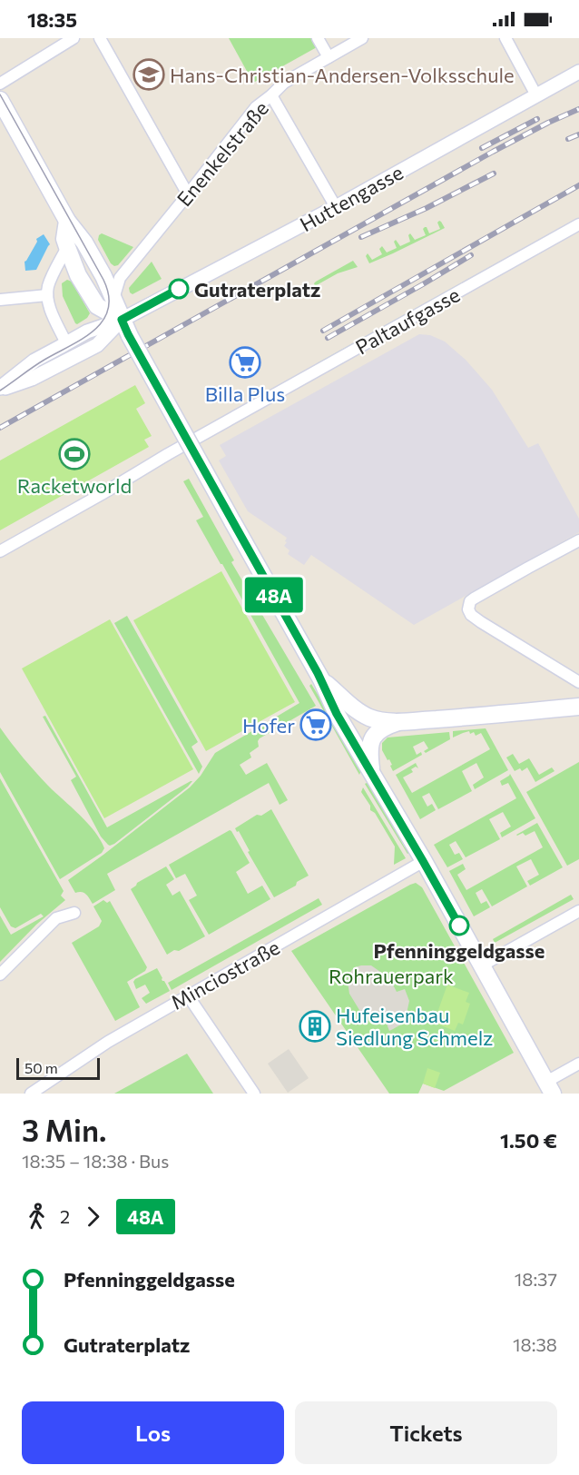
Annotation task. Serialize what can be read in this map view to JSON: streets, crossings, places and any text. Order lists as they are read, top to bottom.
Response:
{
  "streets": {
    "street": [
      "Enenkelstraße",
      "Huttengasse",
      "Paltaufgasse",
      "Minciostraße"
    ]
  },
  "parks": ["Rohrauerpark"],
  "places": {
    "school or university": ["Hans-Christian-Andersen-Volksschule"],
    "other": ["Gutraterplatz", "Pfenninggeldgasse"],
    "supermarket": ["Billa Plus", "Hofer"],
    "sports": ["Racketworld"],
    "building": ["Hufeisenbau Siedlung Schmelz"]
  },
  "lines": ["bus line 48A"],
  "scale_bar": "50 m",
  "page": {
    "status": "18:35",
    "on_map": "48A",
    "scale": "50 m",
    "heading": ["3 Min.", "18:35 – 18:38 · Bus", "1.50 €"],
    "legs": ["2", "48A"],
    "list": [
      {
        "name": "Pfenninggeldgasse",
        "value": "18:37"
      },
      {
        "name": "Gutraterplatz",
        "value": "18:38"
      }
    ],
    "buttons": ["Los", "Tickets"]
  }
}
